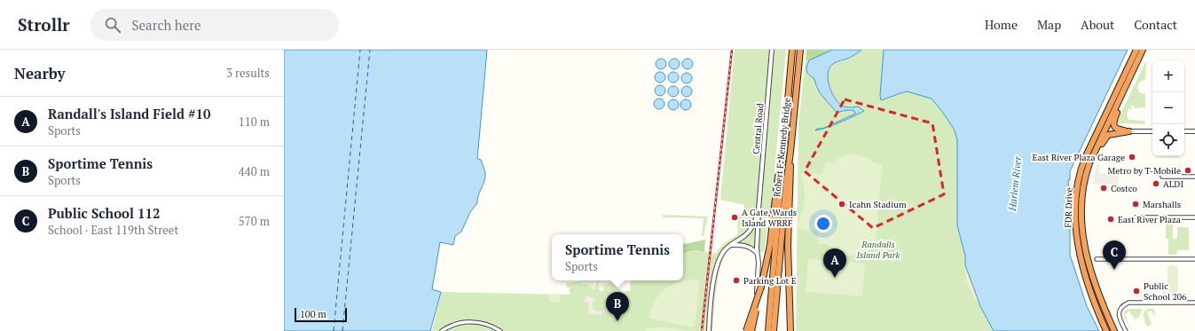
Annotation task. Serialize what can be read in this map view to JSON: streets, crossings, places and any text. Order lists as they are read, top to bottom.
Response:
{
  "streets": {
    "highway": ["Robert F. Kennedy Bridge", "FDR Drive"],
    "street": ["Central Road"]
  },
  "water": ["Harlem River"],
  "parks": ["Randalls Island Park"],
  "places": [
    "East River Plaza Garage",
    "Metro by T-Mobile",
    "ALDI",
    "Costco",
    "Icahn Stadium",
    "Marshalls",
    "A Gate, Wards Island WRRF",
    "East River Plaza",
    "Parking Lot E",
    "Public School 206"
  ],
  "scale_bar": "100 m",
  "page": {
    "header": "Strollr",
    "search": "Search here",
    "nav": [
      "Home",
      "Map",
      "About",
      "Contact"
    ],
    "heading": ["Nearby", "3 results"],
    "map_buttons": ["+", "−"],
    "list": [
      {
        "mark": "A",
        "name": "Randall's Island Field #10",
        "note": "Sports",
        "value": "110 m"
      },
      {
        "mark": "B",
        "name": "Sportime Tennis",
        "note": "Sports",
        "value": "440 m"
      },
      {
        "mark": "C",
        "name": "Public School 112",
        "note": "School · East 119th Street",
        "value": "570 m"
      }
    ],
    "popup": ["Sportime Tennis", "Sports"],
    "pins": ["C", "A", "B"],
    "scale": "100 m"
  }
}
